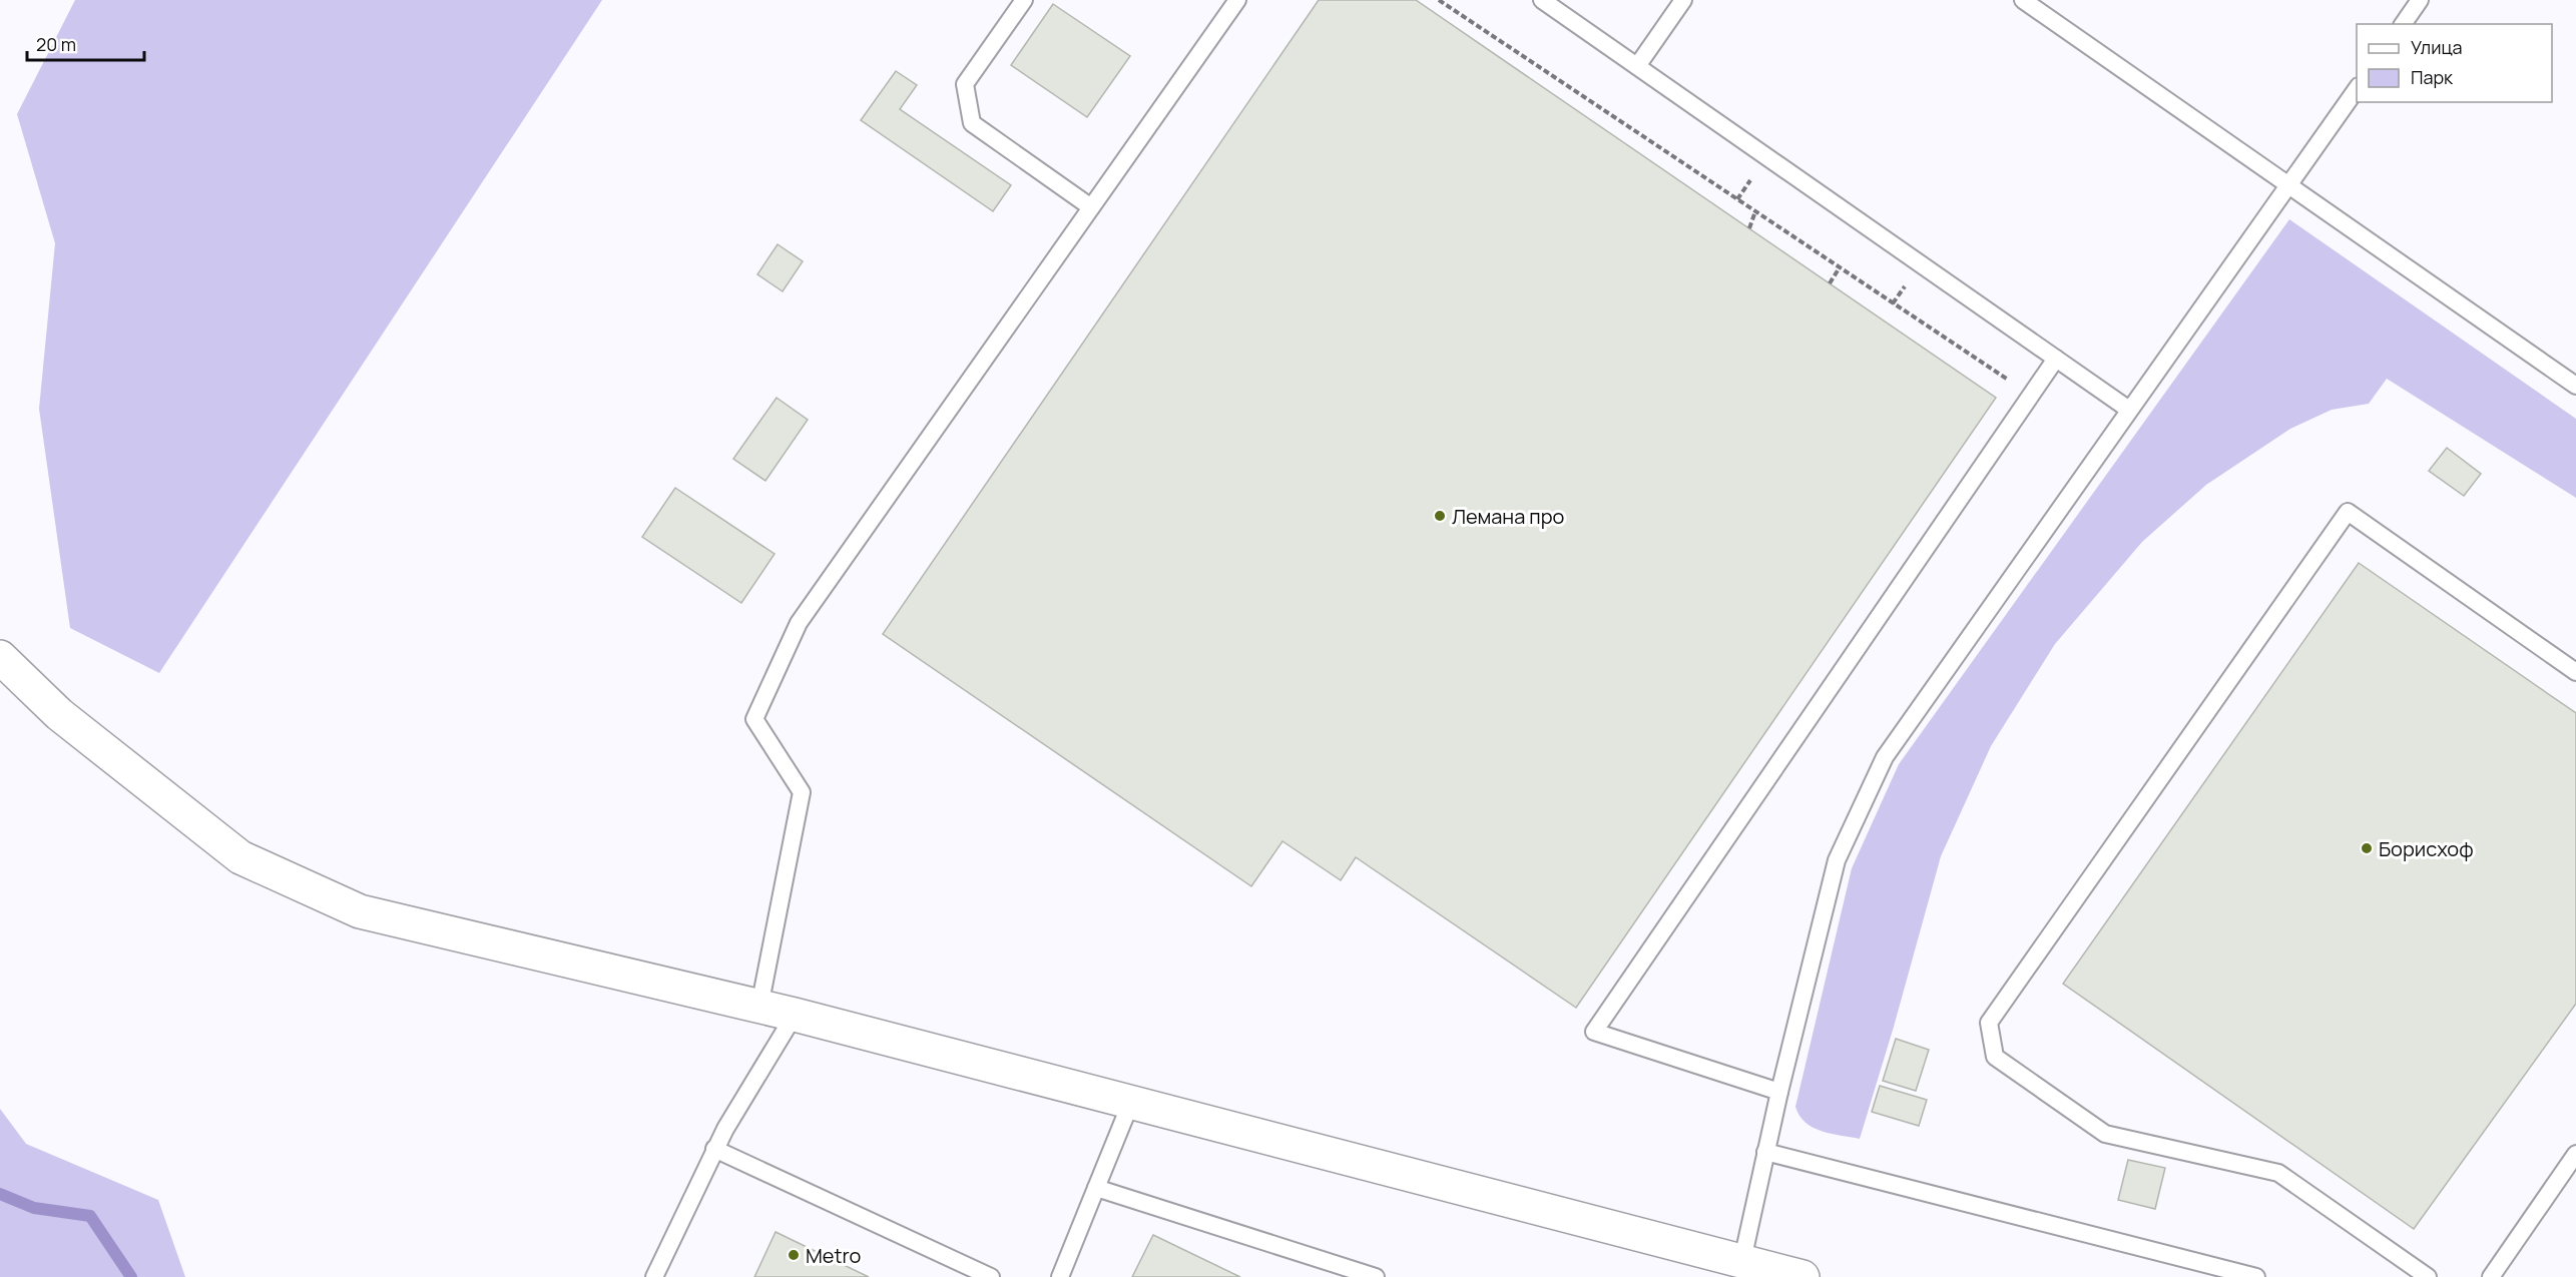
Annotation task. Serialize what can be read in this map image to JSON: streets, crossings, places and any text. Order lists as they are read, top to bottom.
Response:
{
  "places": ["Лемана про", "Борисхоф", "Metro"],
  "legend": ["Улица", "Парк"],
  "scale_bar": "20 m"
}
